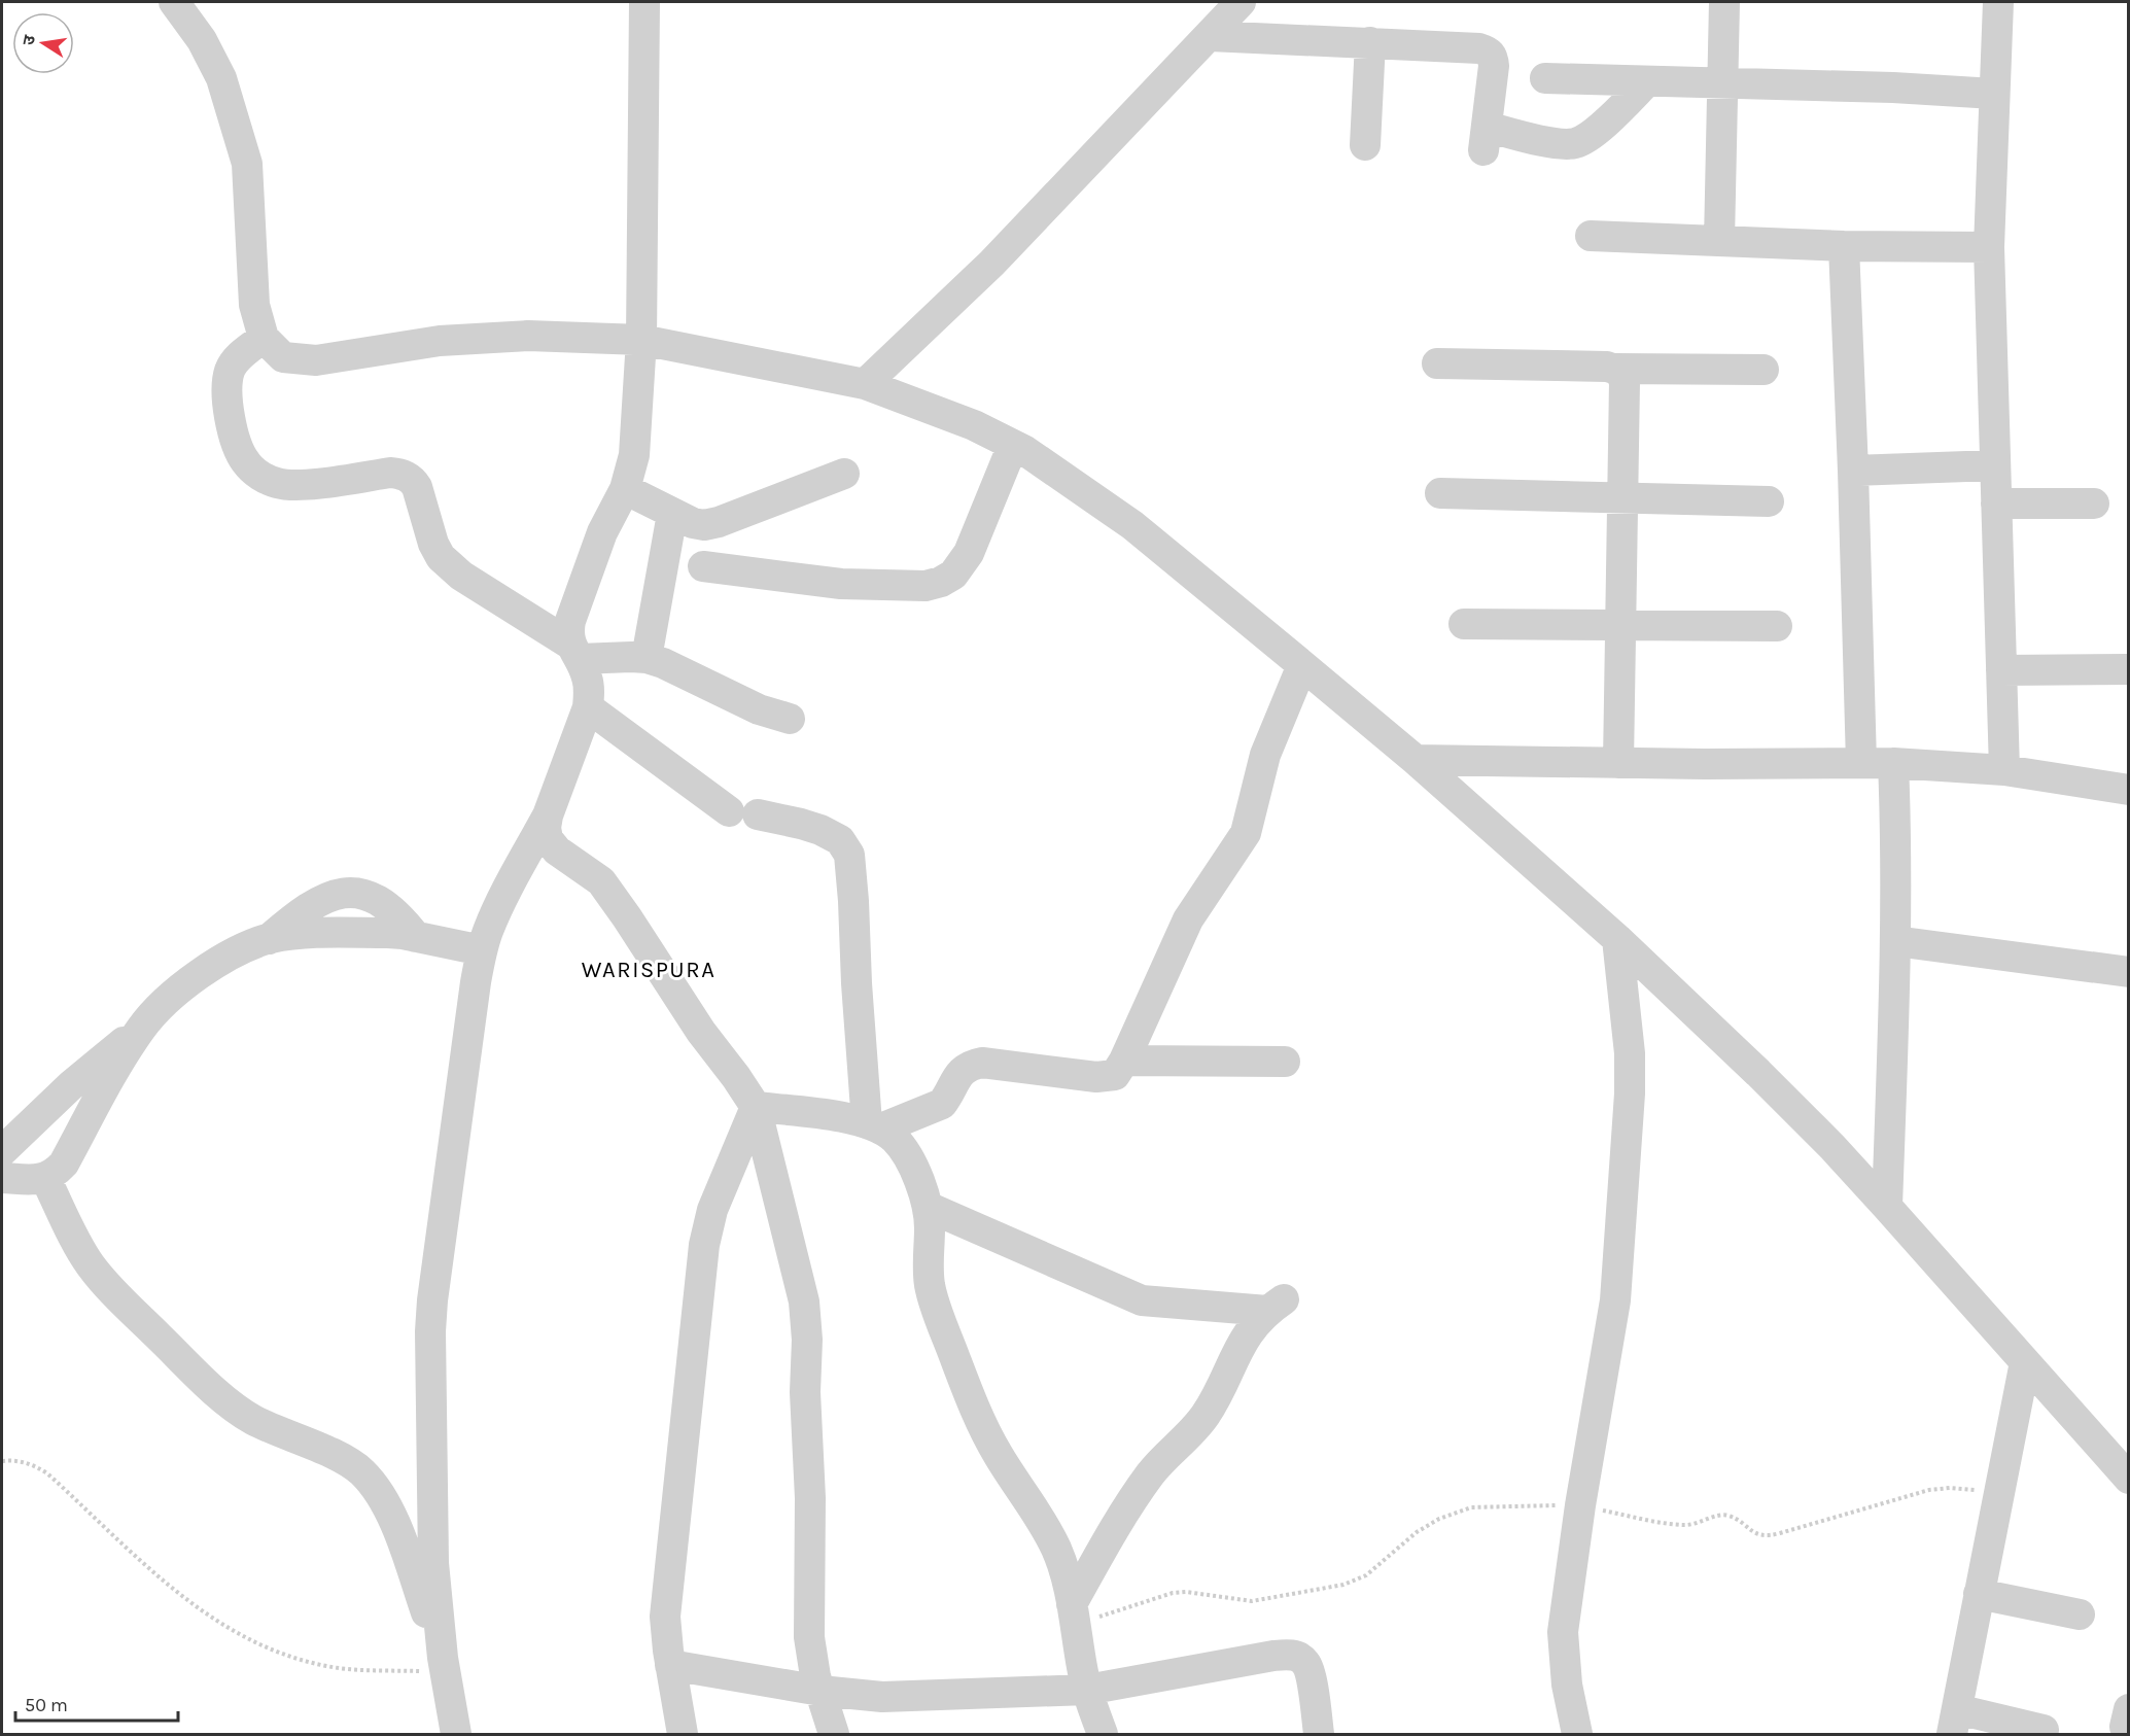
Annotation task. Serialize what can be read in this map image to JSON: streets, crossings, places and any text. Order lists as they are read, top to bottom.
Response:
{
  "districts": ["WARISPURA"],
  "scale_bar": "50 m",
  "north": "left"
}
